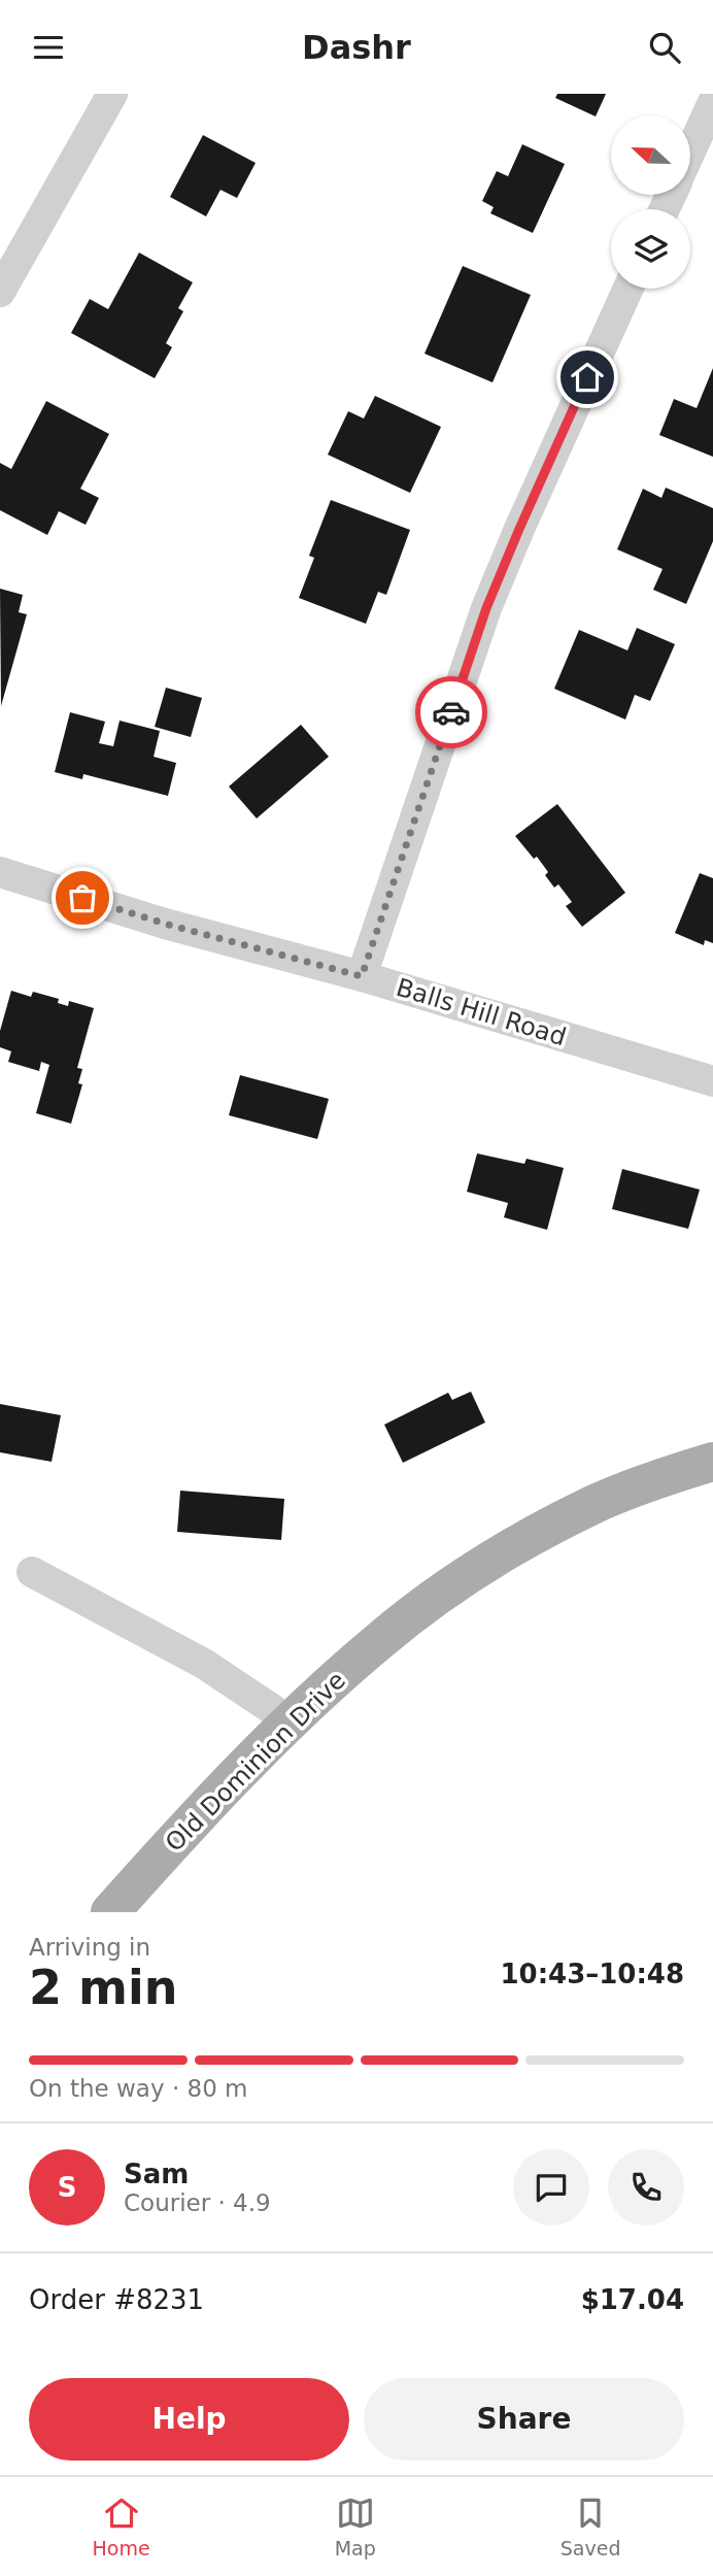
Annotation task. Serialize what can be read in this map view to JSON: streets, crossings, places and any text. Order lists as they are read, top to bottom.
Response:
{
  "streets": {
    "main road": ["Old Dominion Drive"],
    "street": ["Balls Hill Road"]
  },
  "north": "left",
  "page": {
    "header": "Dashr",
    "heading": ["2 min", "Arriving in", "10:43–10:48"],
    "panel": [
      "Sam",
      "Courier · 4.9",
      "Order #8231",
      "$17.04"
    ],
    "bar": "On the way · 80 m",
    "round": "S",
    "buttons": ["Help", "Share"],
    "tabs": ["Home", "Map", "Saved"]
  }
}
